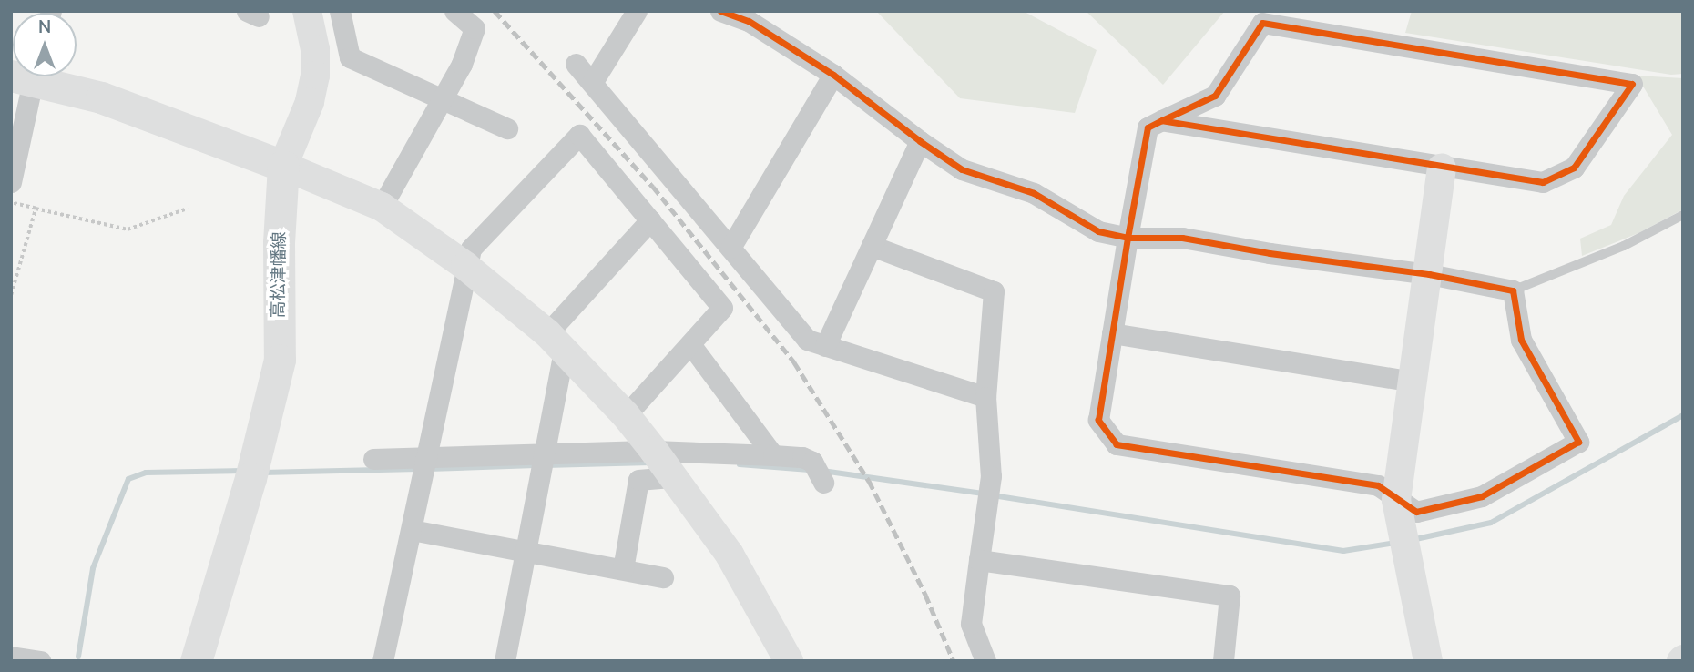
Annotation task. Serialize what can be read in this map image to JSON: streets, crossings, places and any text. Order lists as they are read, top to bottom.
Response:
{
  "streets": {
    "main road": ["高松津幡線"]
  },
  "north": "top"
}
